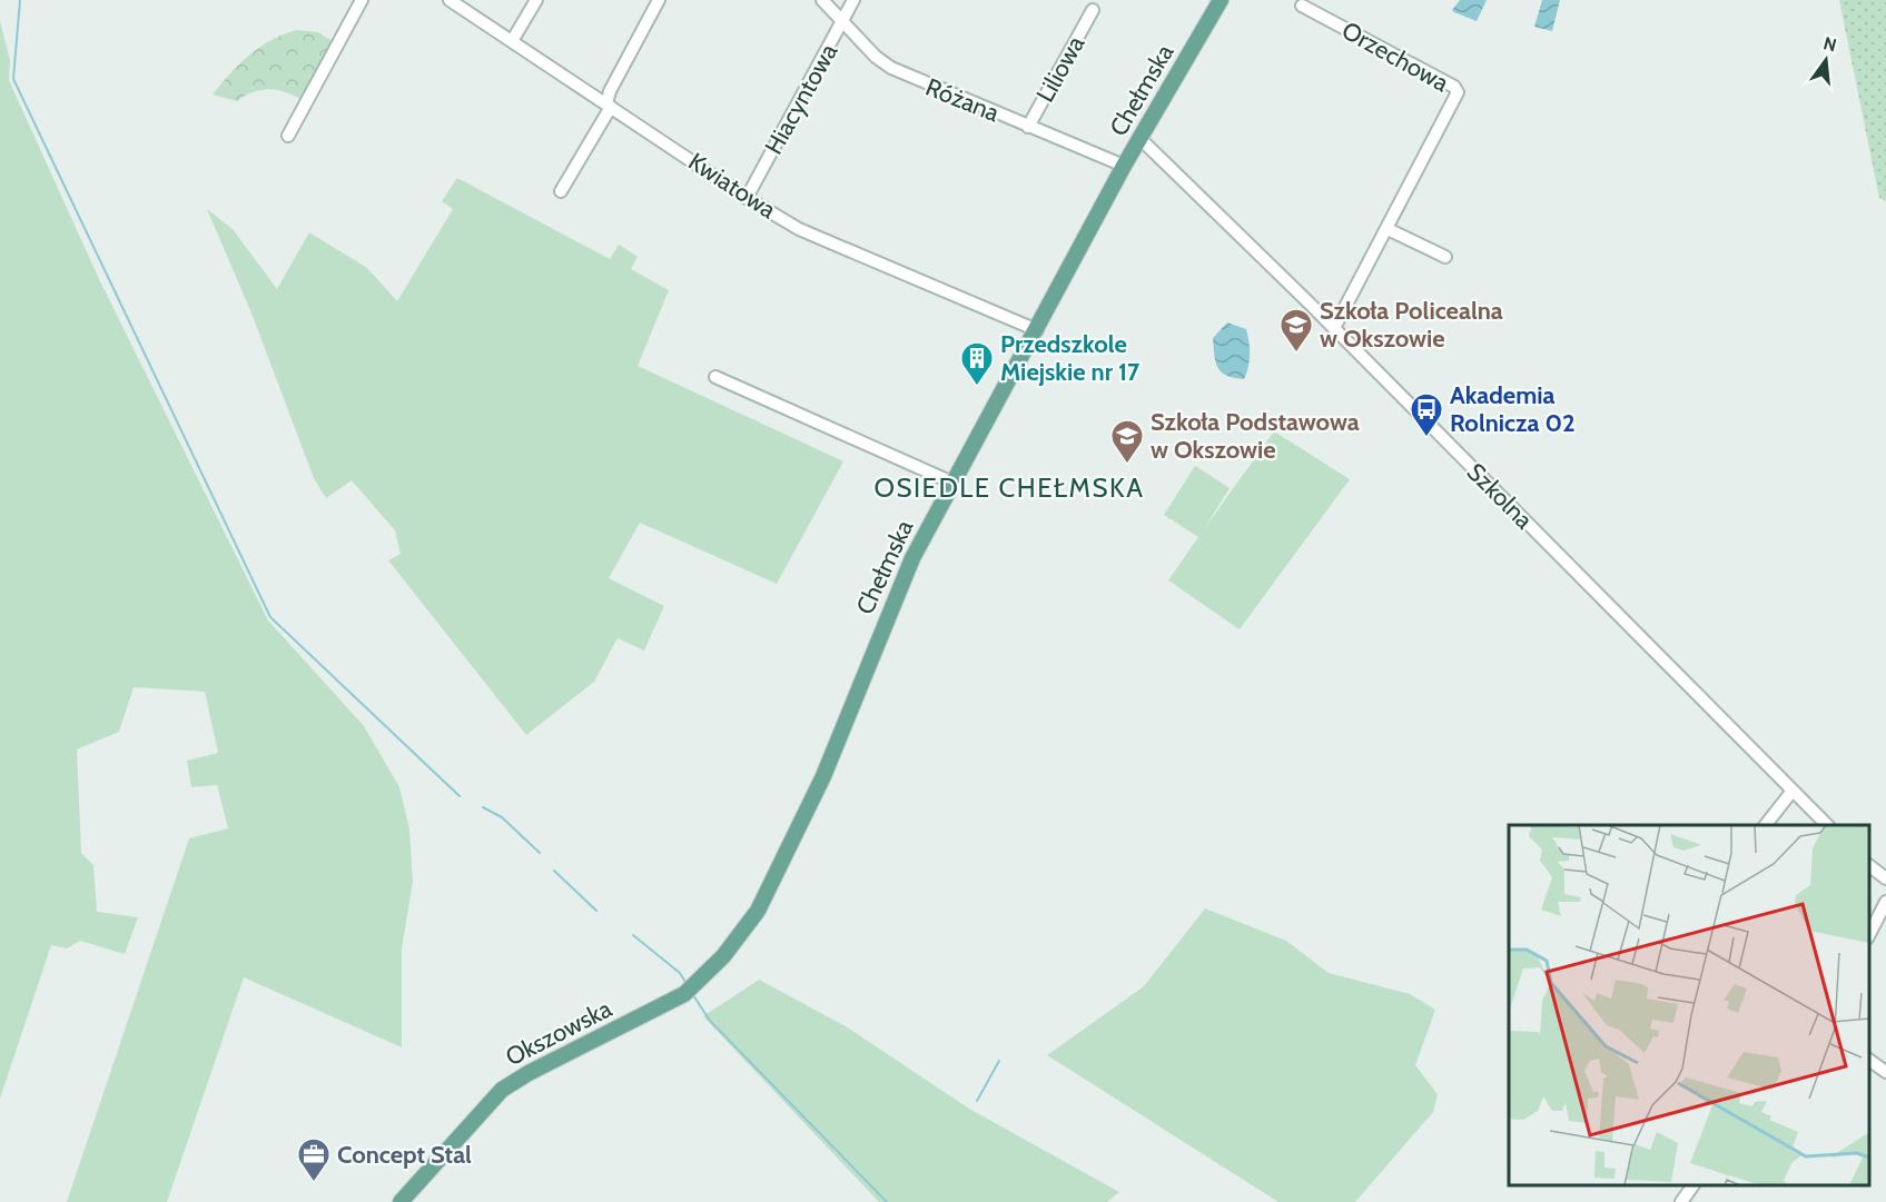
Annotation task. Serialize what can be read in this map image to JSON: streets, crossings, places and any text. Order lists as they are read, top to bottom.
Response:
{
  "streets": {
    "main road": ["Chełmska", "Okszowska"],
    "street": [
      "Orzechowa",
      "Liliowa",
      "Hiacyntowa",
      "Różana",
      "Kwiatowa",
      "Szkolna"
    ]
  },
  "crossings": [
    ["Orzechowa", "Szkolna"],
    ["Liliowa", "Różana"],
    ["Chełmska", "Różana"],
    ["Chełmska", "Kwiatowa"],
    ["Chełmska", "Szkolna"],
    ["Chełmska", "Okszowska"],
    ["Hiacyntowa", "Różana"],
    ["Hiacyntowa", "Kwiatowa"]
  ],
  "districts": ["OSIEDLE CHEŁMSKA"],
  "places": {
    "school or university": ["Szkoła Policealna w Okszowie", "Szkoła Podstawowa w Okszowie"],
    "building": ["Przedszkole Miejskie nr 17"],
    "bus stop": ["Akademia Rolnicza 02"],
    "office": ["Concept Stal"]
  },
  "north": "top"
}
